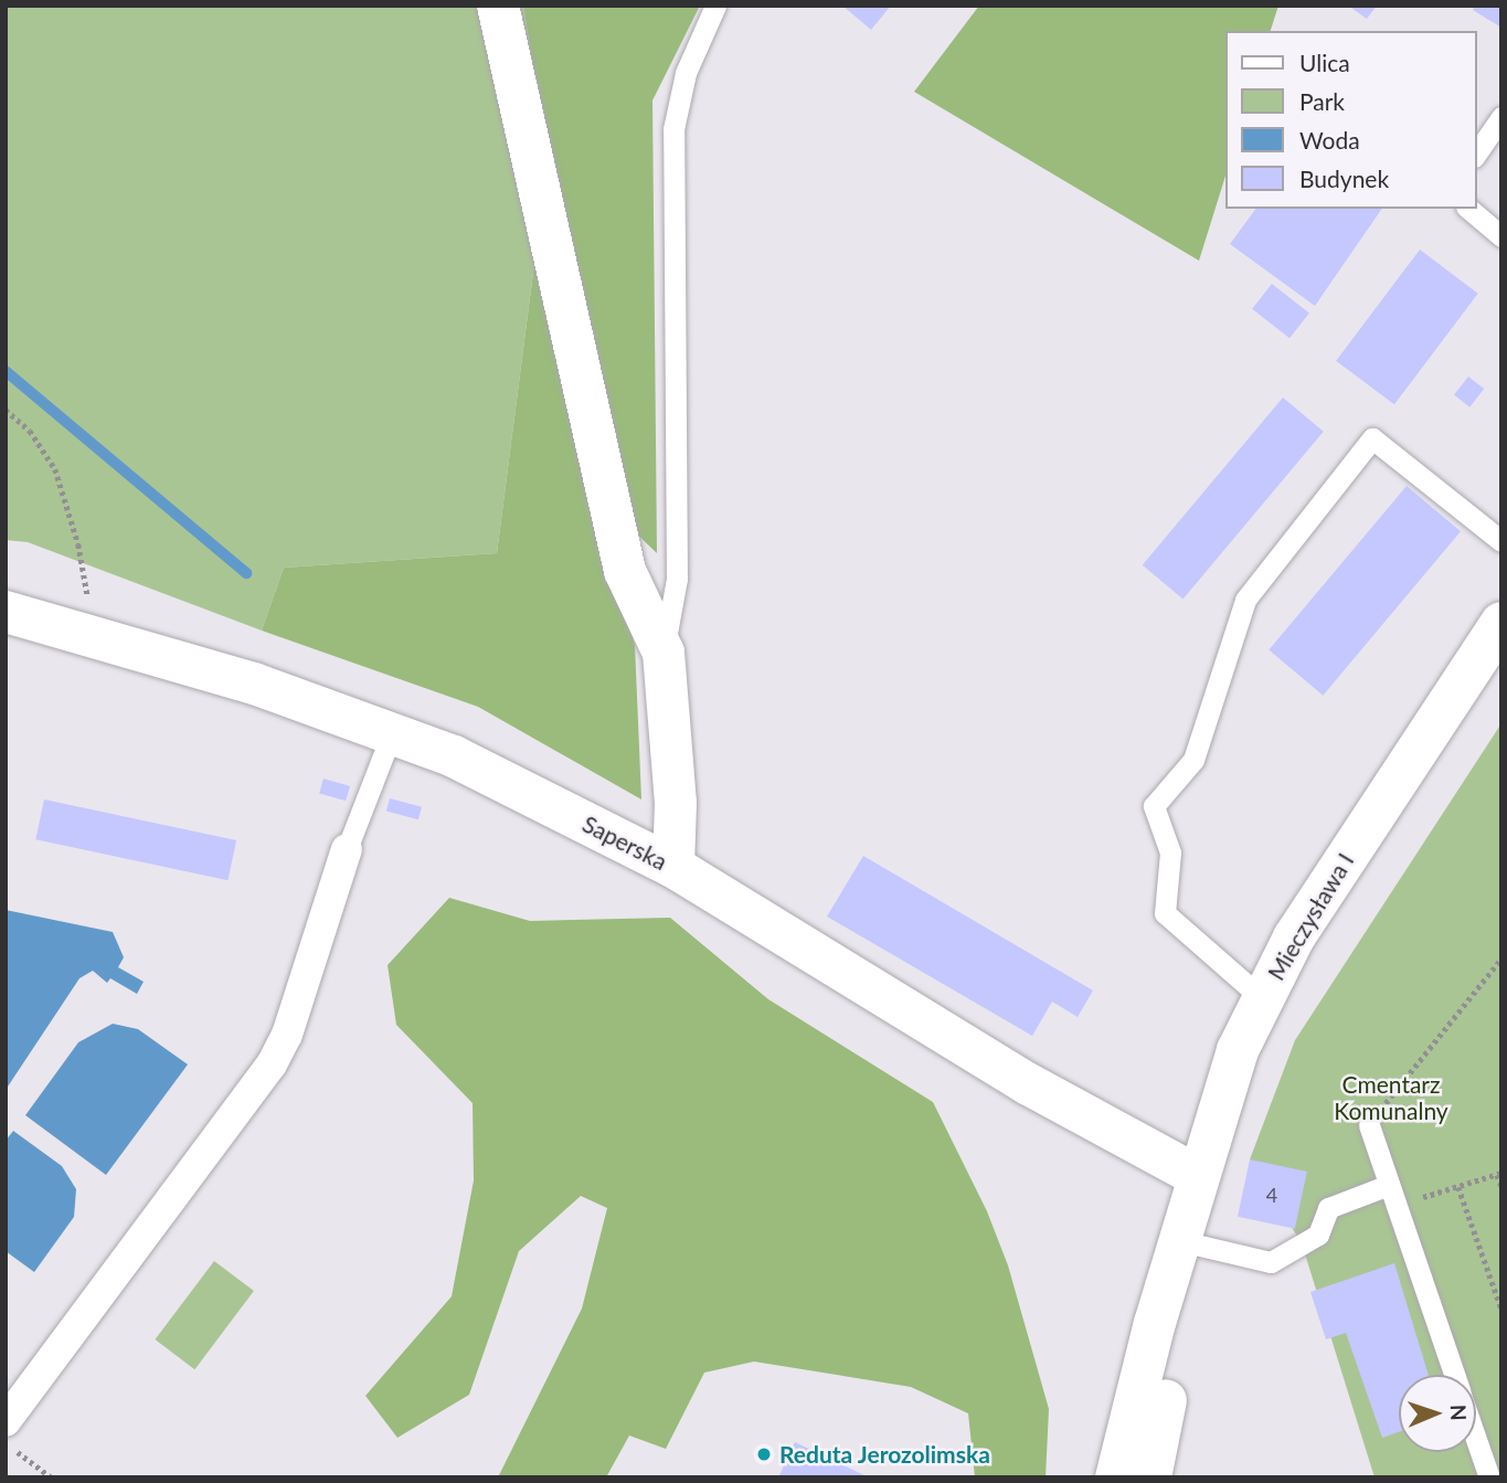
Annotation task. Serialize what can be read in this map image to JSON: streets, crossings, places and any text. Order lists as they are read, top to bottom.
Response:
{
  "streets": {
    "street": ["Saperska", "Mieczysława I"]
  },
  "crossings": [
    ["Saperska", "Mieczysława I"]
  ],
  "parks": ["Cmentarz Komunalny"],
  "places": ["Reduta Jerozolimska"],
  "house_numbers": ["4"],
  "legend": [
    "Ulica",
    "Park",
    "Woda",
    "Budynek"
  ],
  "north": "right"
}
